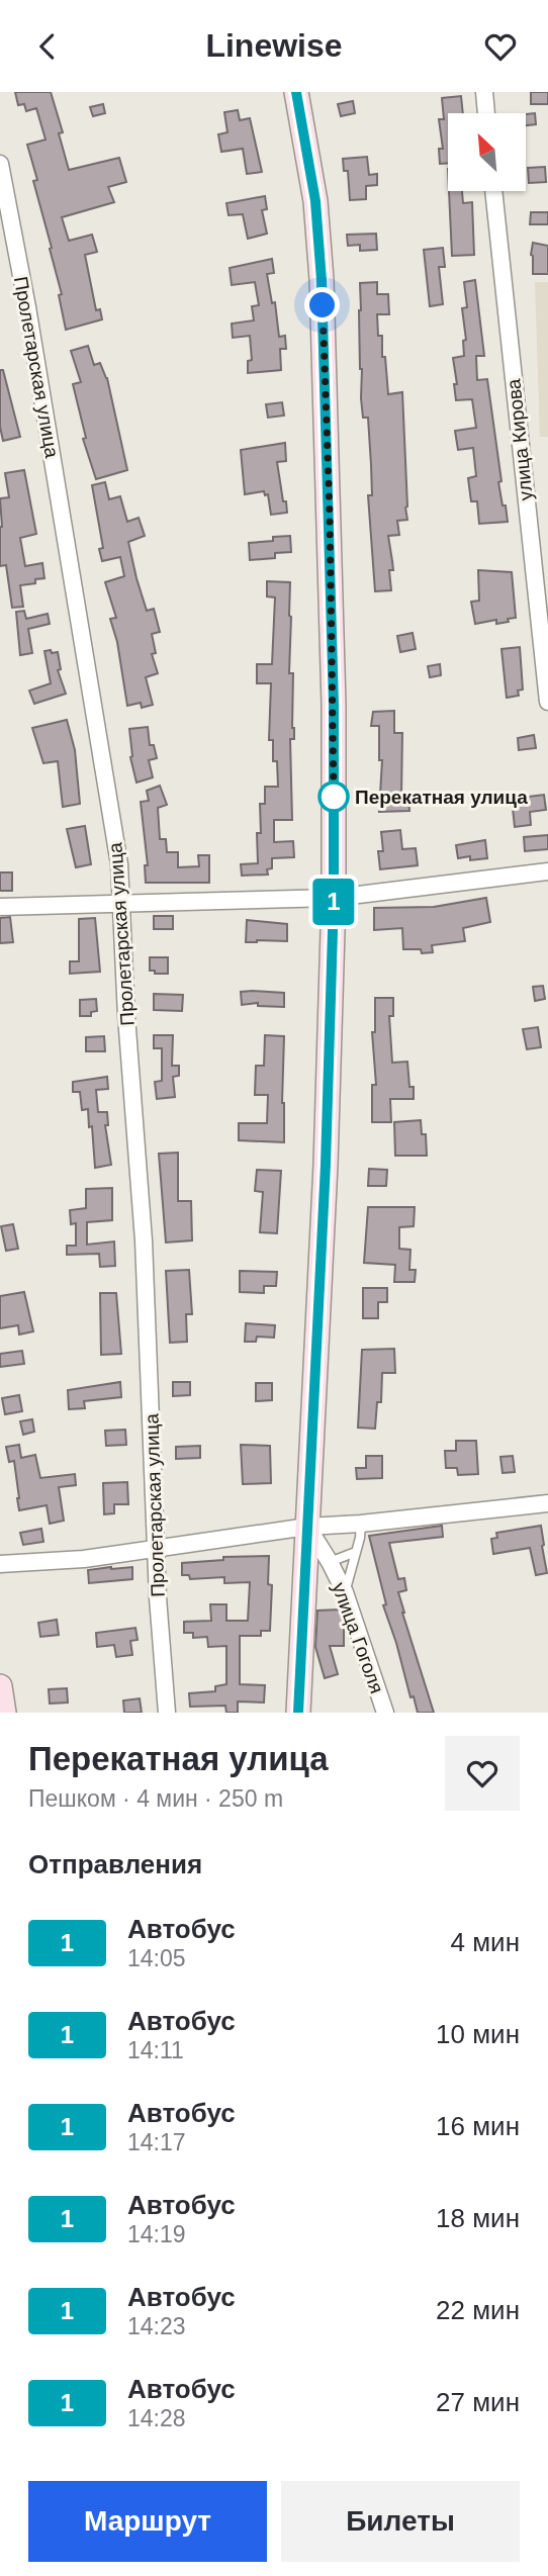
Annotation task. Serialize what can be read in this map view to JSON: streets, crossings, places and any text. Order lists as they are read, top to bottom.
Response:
{
  "streets": {
    "street": ["Пролетарская улица", "улица Кирова", "улица Гоголя"]
  },
  "places": ["Перекатная улица"],
  "lines": ["bus line 1"],
  "north": "top left",
  "page": {
    "header": "Linewise",
    "on_map": "1",
    "heading": [
      ["Перекатная улица", "Пешком · 4 мин · 250 m"],
      "Отправления"
    ],
    "list": [
      {
        "mark": "1",
        "name": "Автобус",
        "note": "14:05",
        "value": "4 мин"
      },
      {
        "mark": "1",
        "name": "Автобус",
        "note": "14:11",
        "value": "10 мин"
      },
      {
        "mark": "1",
        "name": "Автобус",
        "note": "14:17",
        "value": "16 мин"
      },
      {
        "mark": "1",
        "name": "Автобус",
        "note": "14:19",
        "value": "18 мин"
      },
      {
        "mark": "1",
        "name": "Автобус",
        "note": "14:23",
        "value": "22 мин"
      },
      {
        "mark": "1",
        "name": "Автобус",
        "note": "14:28",
        "value": "27 мин"
      }
    ],
    "buttons": ["Маршрут", "Билеты"]
  }
}
